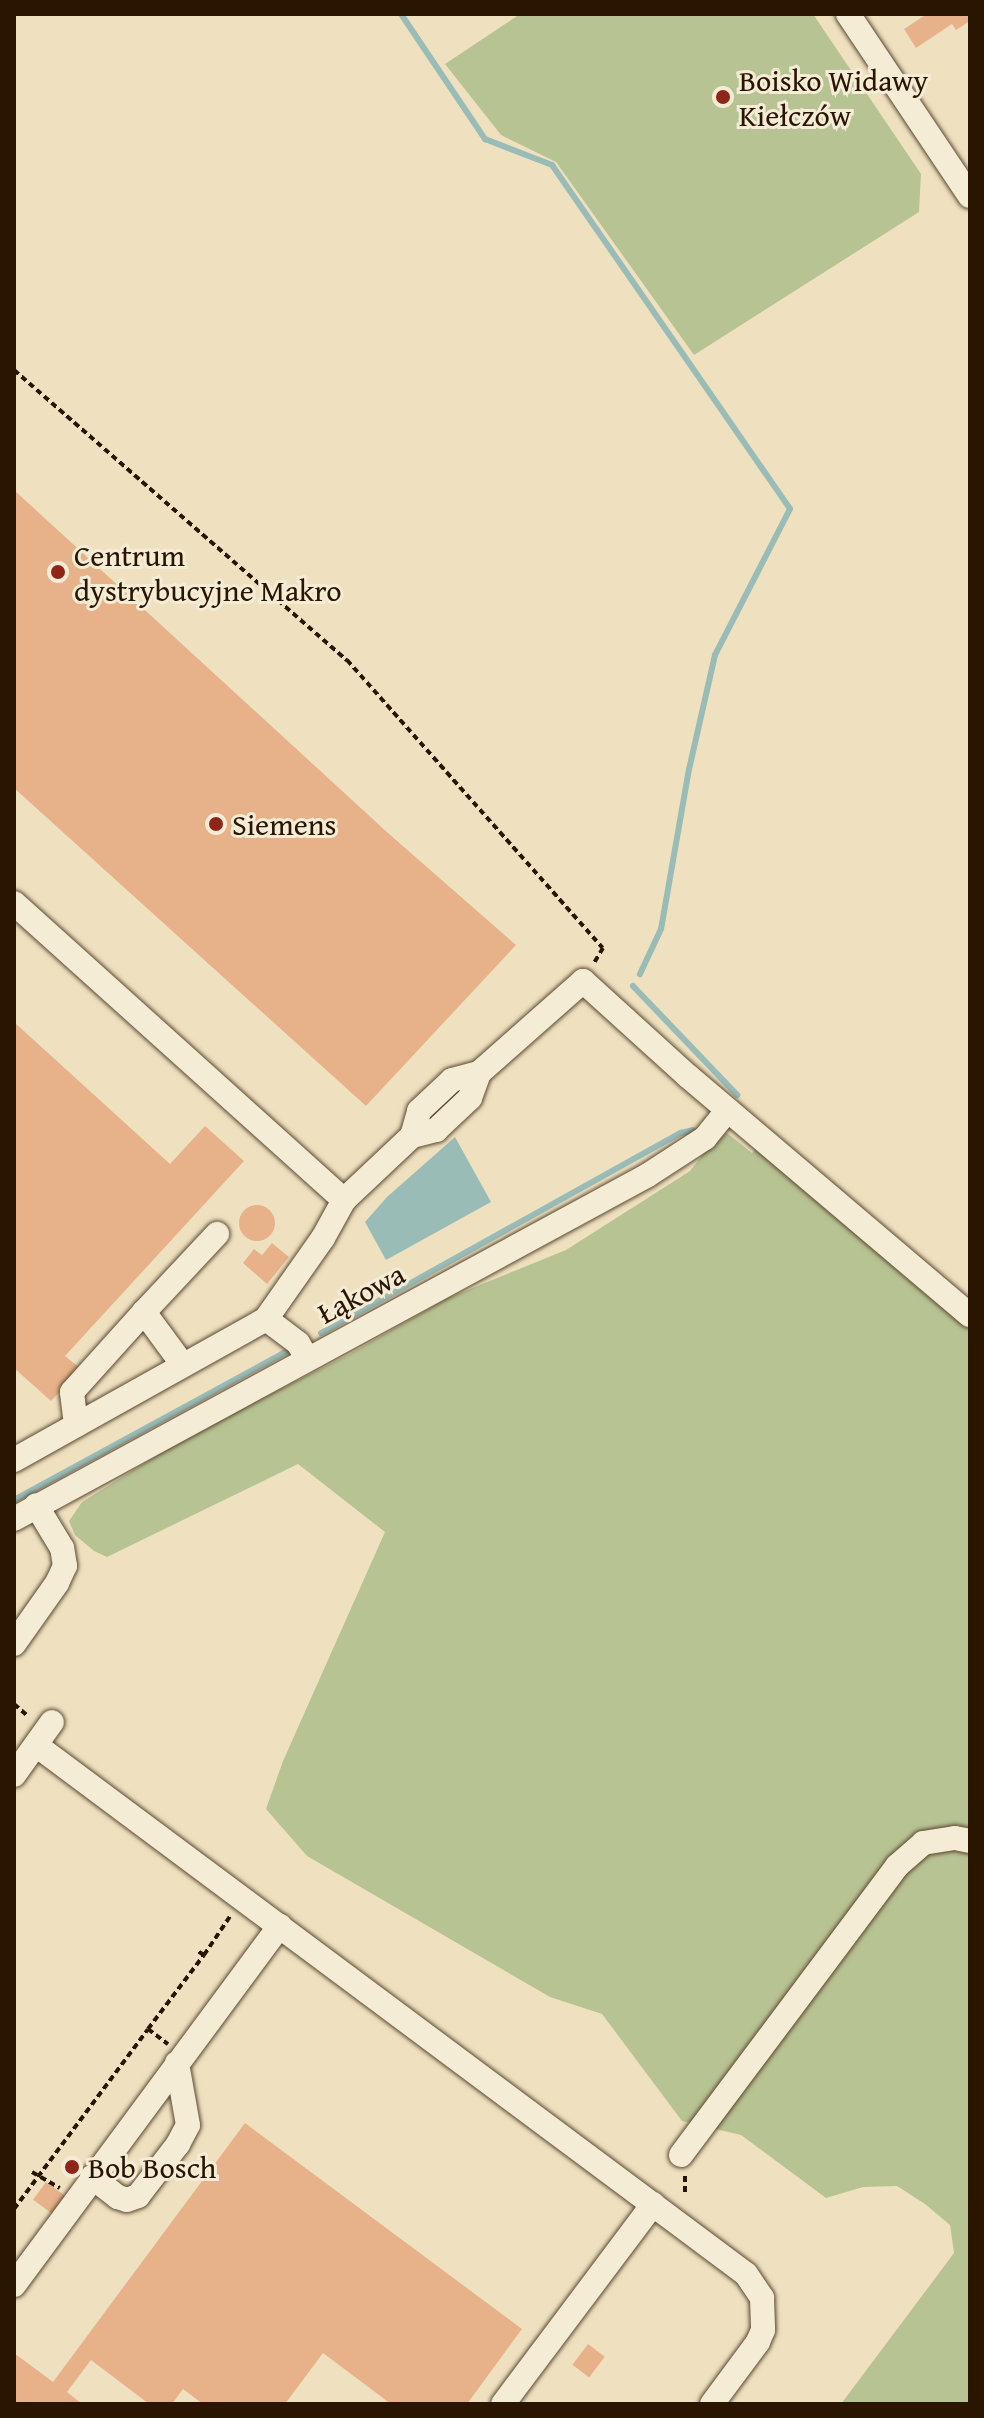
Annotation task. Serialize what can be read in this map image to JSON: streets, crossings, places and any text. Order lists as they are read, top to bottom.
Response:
{
  "streets": {
    "street": ["Łąkowa"]
  },
  "places": [
    "Boisko Widawy Kiełczów",
    "Centrum dystrybucyjne Makro",
    "Siemens",
    "Bob Bosch"
  ]
}
